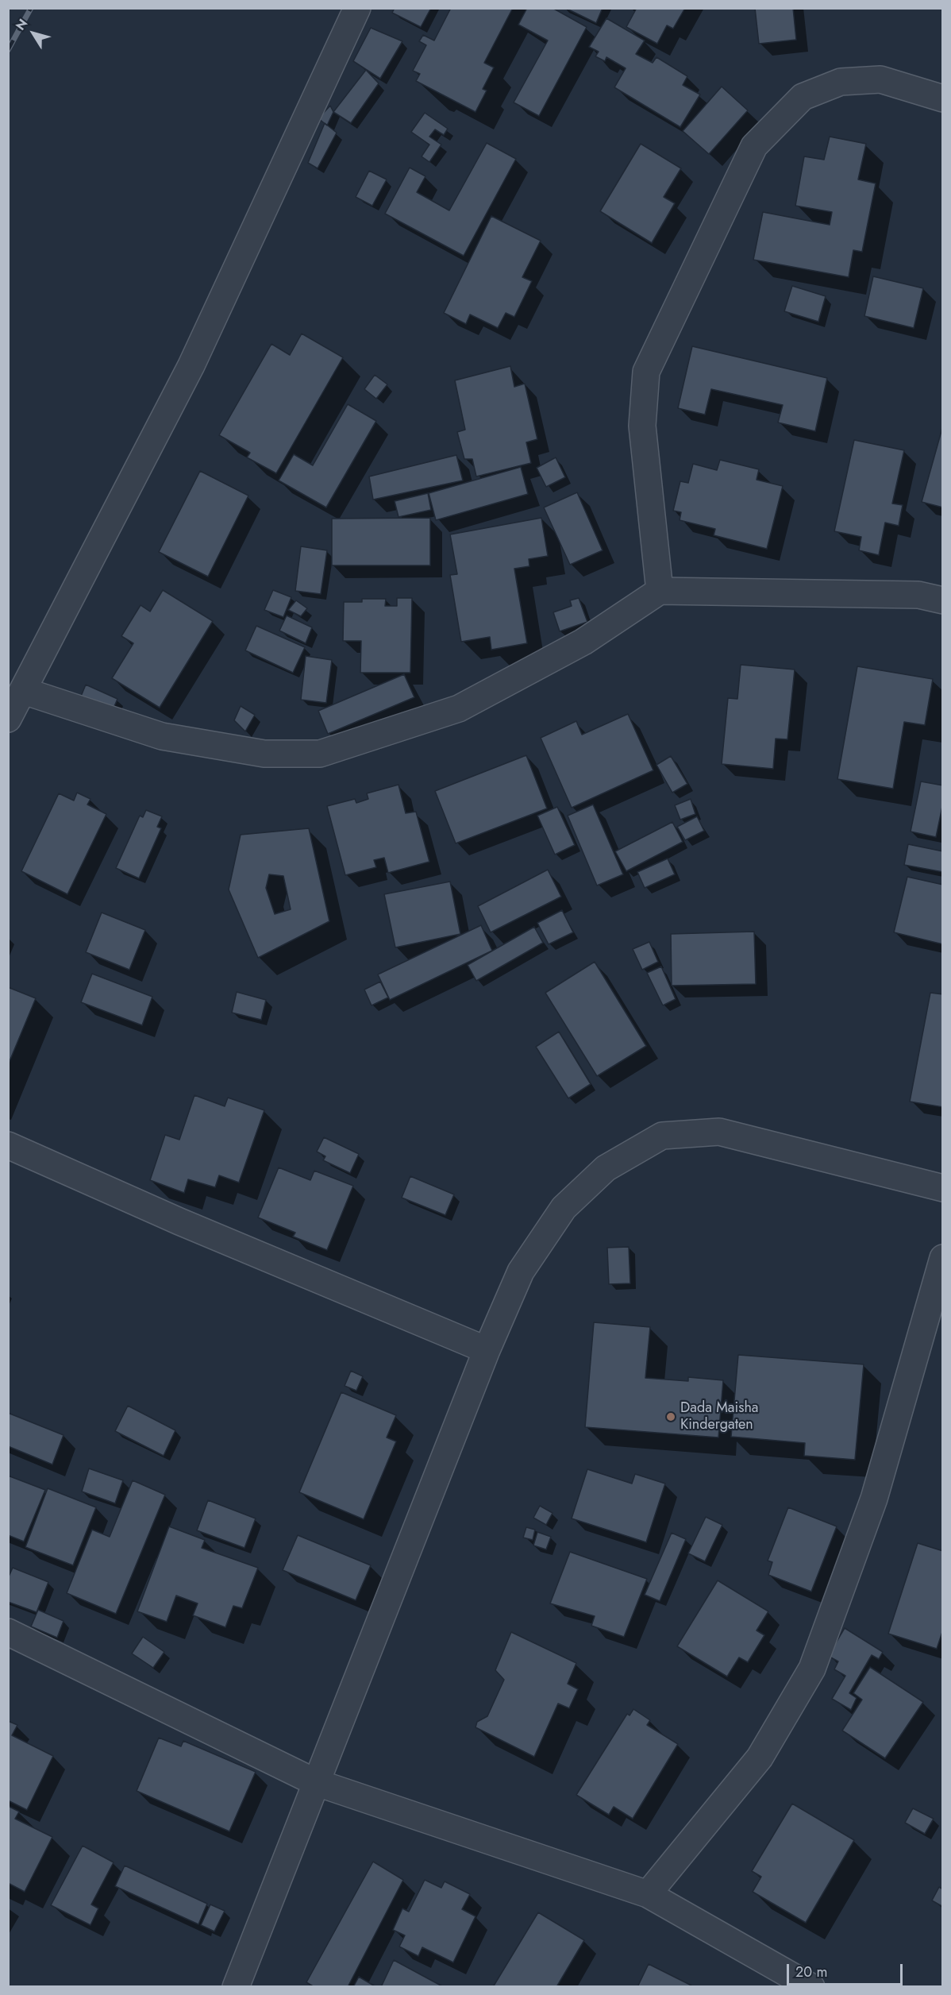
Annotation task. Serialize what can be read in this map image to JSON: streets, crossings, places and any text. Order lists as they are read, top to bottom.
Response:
{
  "places": ["Dada Maisha Kindergaten"],
  "scale_bar": "20 m",
  "north": "top left"
}
